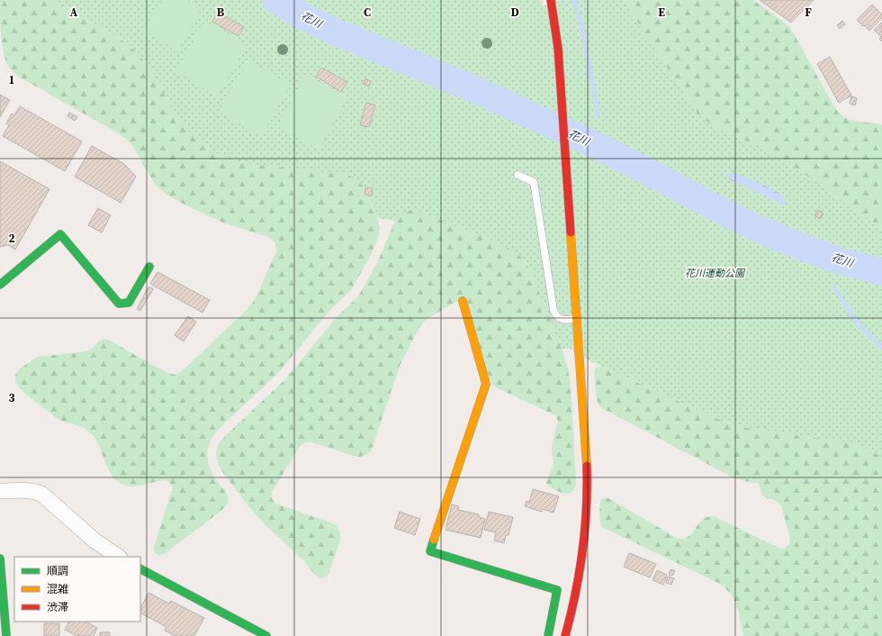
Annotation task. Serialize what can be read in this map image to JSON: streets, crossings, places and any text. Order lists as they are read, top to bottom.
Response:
{
  "water": ["花川"],
  "parks": ["花川運動公園"],
  "legend": ["順調", "混雑", "渋滞"],
  "grid": {
    "columns": [
      "A",
      "B",
      "C",
      "D",
      "E",
      "F"
    ],
    "rows": ["1", "2", "3"]
  }
}
